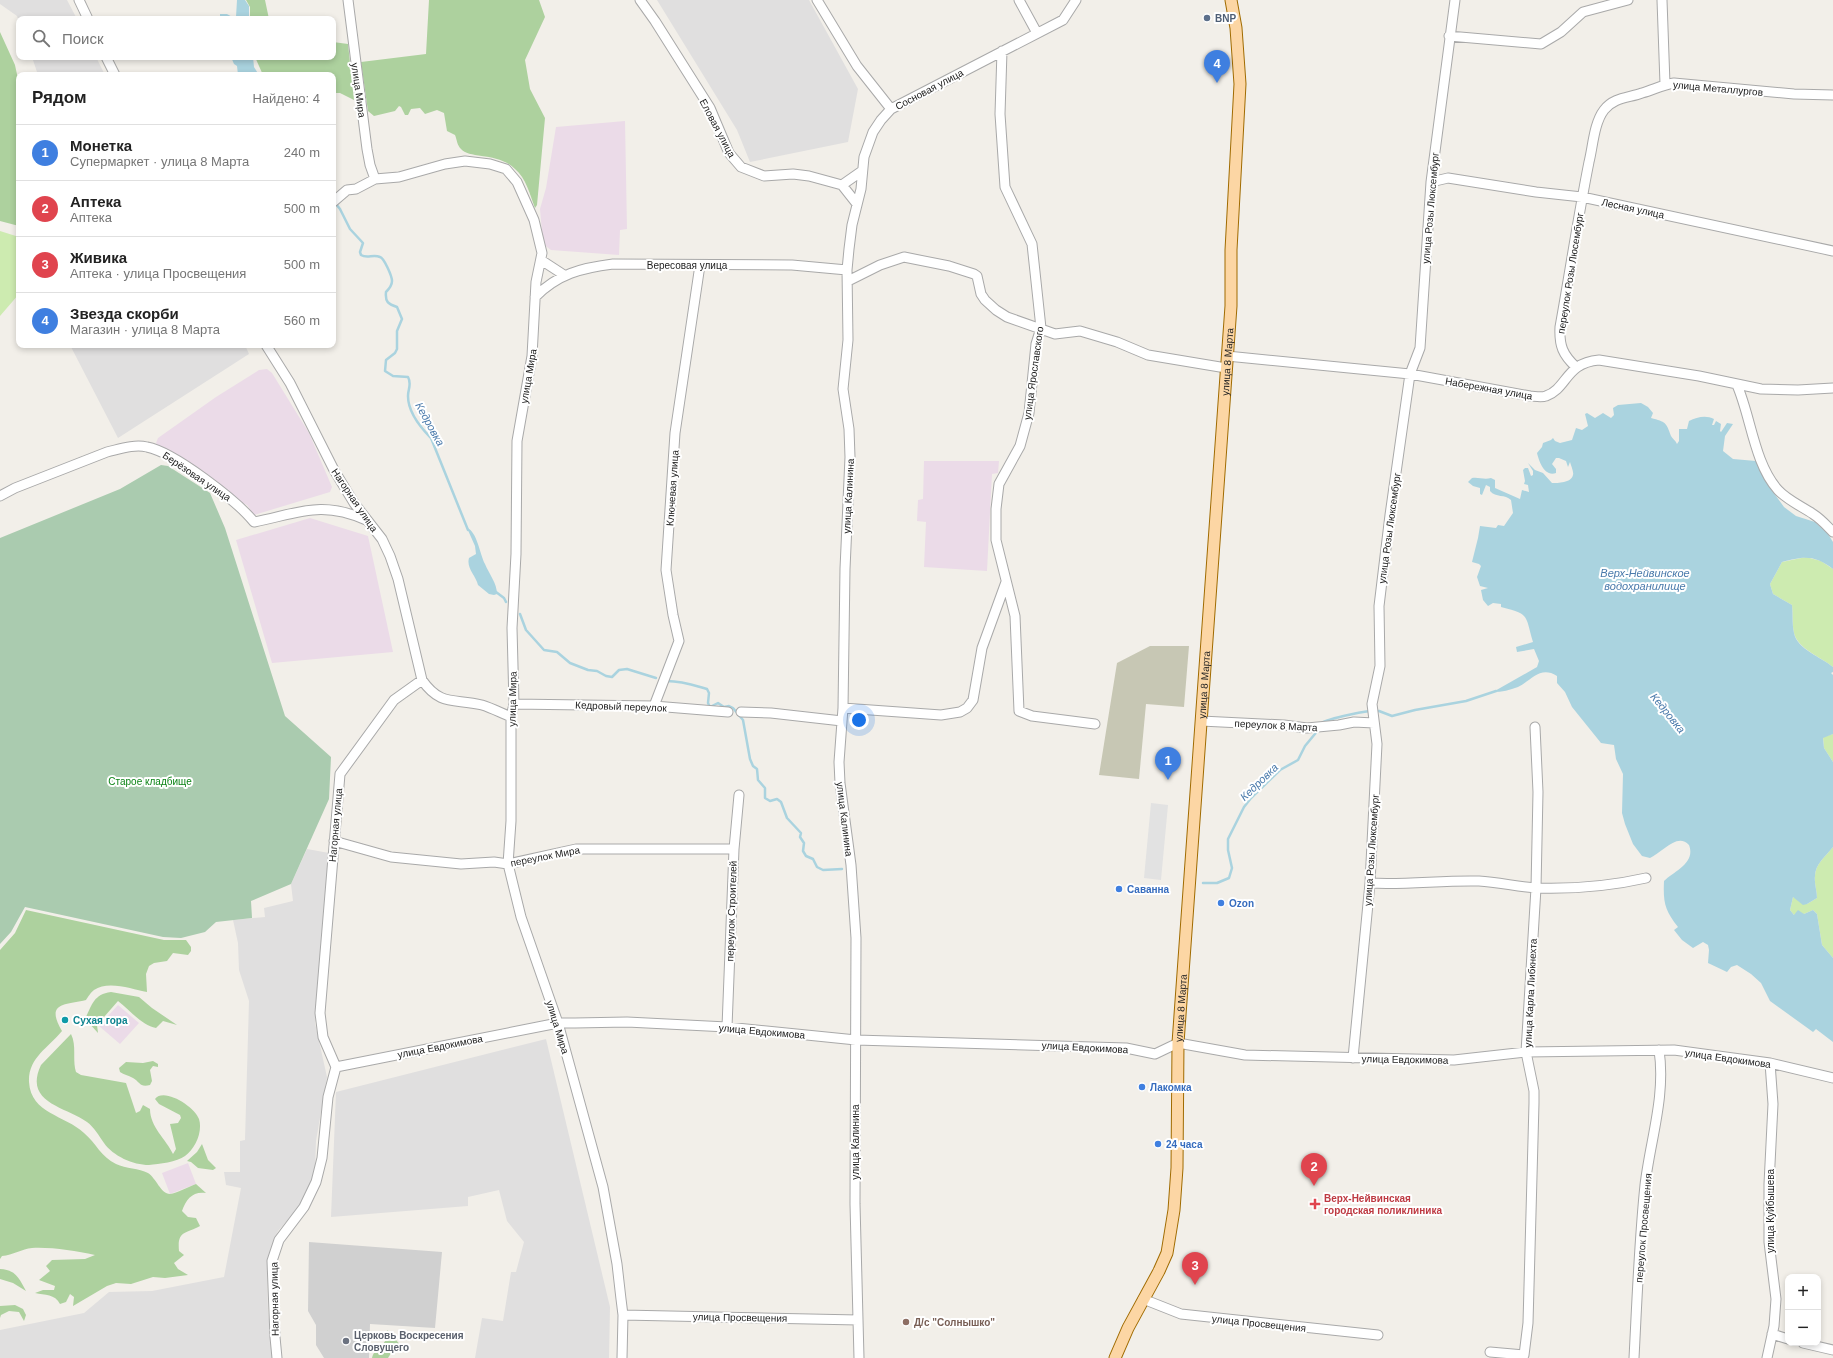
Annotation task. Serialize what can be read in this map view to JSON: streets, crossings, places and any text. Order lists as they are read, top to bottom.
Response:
{
  "streets": {
    "main road": ["улица 8 Марта"],
    "street": [
      "улица Металлургов",
      "Сосновая улица",
      "улица Мира",
      "Еловая улица",
      "улица Розы Люксембург",
      "Лесная улица",
      "Вересовая улица",
      "переулок Розы Люсембург",
      "улица Ярославского",
      "Набережная улица",
      "Берёзовая улица",
      "Ключевая улица",
      "улица Калинина",
      "Нагорная улица",
      "Кедровый переулок",
      "переулок 8 Марта",
      "переулок Мира",
      "переулок Строителей",
      "улица Карла Либкнехта",
      "улица Евдокимова",
      "улица Куйбышева",
      "переулок Просвещения",
      "улица Просвещения"
    ]
  },
  "crossings": [
    ["улица Металлургов", "Лесная улица"],
    ["улица Металлургов", "переулок Розы Люсембург"],
    ["Сосновая улица", "Вересовая улица"],
    ["Сосновая улица", "улица Ярославского"],
    ["Сосновая улица", "улица Калинина"],
    ["улица Мира", "Вересовая улица"],
    ["улица Мира", "Кедровый переулок"],
    ["улица Мира", "переулок Мира"],
    ["улица Мира", "улица Евдокимова"],
    ["улица Мира", "улица Просвещения"],
    ["улица Розы Люксембург", "Лесная улица"],
    ["улица Розы Люксембург", "Набережная улица"],
    ["улица Розы Люксембург", "переулок 8 Марта"],
    ["улица Розы Люксембург", "улица Евдокимова"],
    ["Лесная улица", "переулок Розы Люсембург"],
    ["Вересовая улица", "Ключевая улица"],
    ["переулок Розы Люсембург", "Набережная улица"],
    ["улица 8 Марта", "Набережная улица"],
    ["улица 8 Марта", "переулок 8 Марта"],
    ["улица 8 Марта", "улица Евдокимова"],
    ["улица 8 Марта", "улица Просвещения"],
    ["Берёзовая улица", "Нагорная улица"],
    ["Ключевая улица", "Кедровый переулок"],
    ["улица Калинина", "улица Евдокимова"],
    ["улица Калинина", "улица Просвещения"],
    ["Нагорная улица", "переулок Мира"],
    ["Нагорная улица", "улица Евдокимова"],
    ["переулок Мира", "переулок Строителей"],
    ["переулок Строителей", "улица Евдокимова"],
    ["улица Карла Либкнехта", "улица Евдокимова"],
    ["улица Евдокимова", "улица Куйбышева"],
    ["улица Евдокимова", "переулок Просвещения"]
  ],
  "water": ["Кедровка", "Верх-Нейвинское водохранилище"],
  "parks": ["Старое кладбище"],
  "places": {
    "other": [
      "BNP",
      "Саванна",
      "Ozon",
      "Сухая гора",
      "Лакомка",
      "24 часа",
      "Д/с \"Солнышко\"",
      "Церковь Воскресения Словущего"
    ],
    "health": ["Верх-Нейвинская городская поликлиника"]
  },
  "page": {
    "search": "Поиск",
    "pins": [
      "4",
      "1",
      "2",
      "3"
    ],
    "heading": ["Рядом", "Найдено: 4"],
    "list": [
      {
        "mark": "1",
        "name": "Монетка",
        "note": "Супермаркет · улица 8 Марта",
        "value": "240 m"
      },
      {
        "mark": "2",
        "name": "Аптека",
        "note": "Аптека",
        "value": "500 m"
      },
      {
        "mark": "3",
        "name": "Живика",
        "note": "Аптека · улица Просвещения",
        "value": "500 m"
      },
      {
        "mark": "4",
        "name": "Звезда скорби",
        "note": "Магазин · улица 8 Марта",
        "value": "560 m"
      }
    ],
    "map_buttons": ["+", "−"]
  }
}
